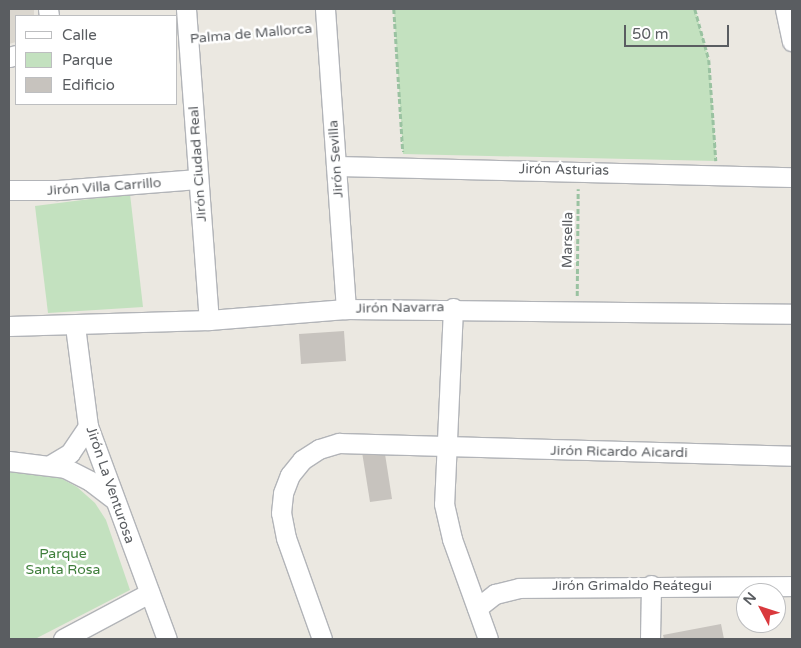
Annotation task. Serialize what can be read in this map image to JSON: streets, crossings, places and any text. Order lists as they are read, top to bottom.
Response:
{
  "streets": {
    "street": [
      "Jirón Sevilla",
      "Jirón Ciudad Real",
      "Jirón Asturias",
      "Jirón Villa Carrillo",
      "Jirón Navarra",
      "Jirón Ricardo Aicardi",
      "Jirón La Venturosa",
      "Jirón Grimaldo Reátegui"
    ],
    "path": ["Palma de Mallorca", "Marsella"]
  },
  "crossings": [
    ["Palma de Mallorca", "Jirón Sevilla"],
    ["Palma de Mallorca", "Jirón Ciudad Real"],
    ["Jirón Sevilla", "Jirón Asturias"],
    ["Jirón Sevilla", "Jirón Navarra"],
    ["Jirón Ciudad Real", "Jirón Villa Carrillo"],
    ["Jirón Ciudad Real", "Jirón Navarra"],
    ["Jirón Asturias", "Marsella"],
    ["Marsella", "Jirón Navarra"],
    ["Jirón Navarra", "Jirón La Venturosa"]
  ],
  "parks": ["Parque Santa Rosa"],
  "legend": ["Calle", "Parque", "Edificio"],
  "scale_bar": "50 m",
  "north": "top left"
}
